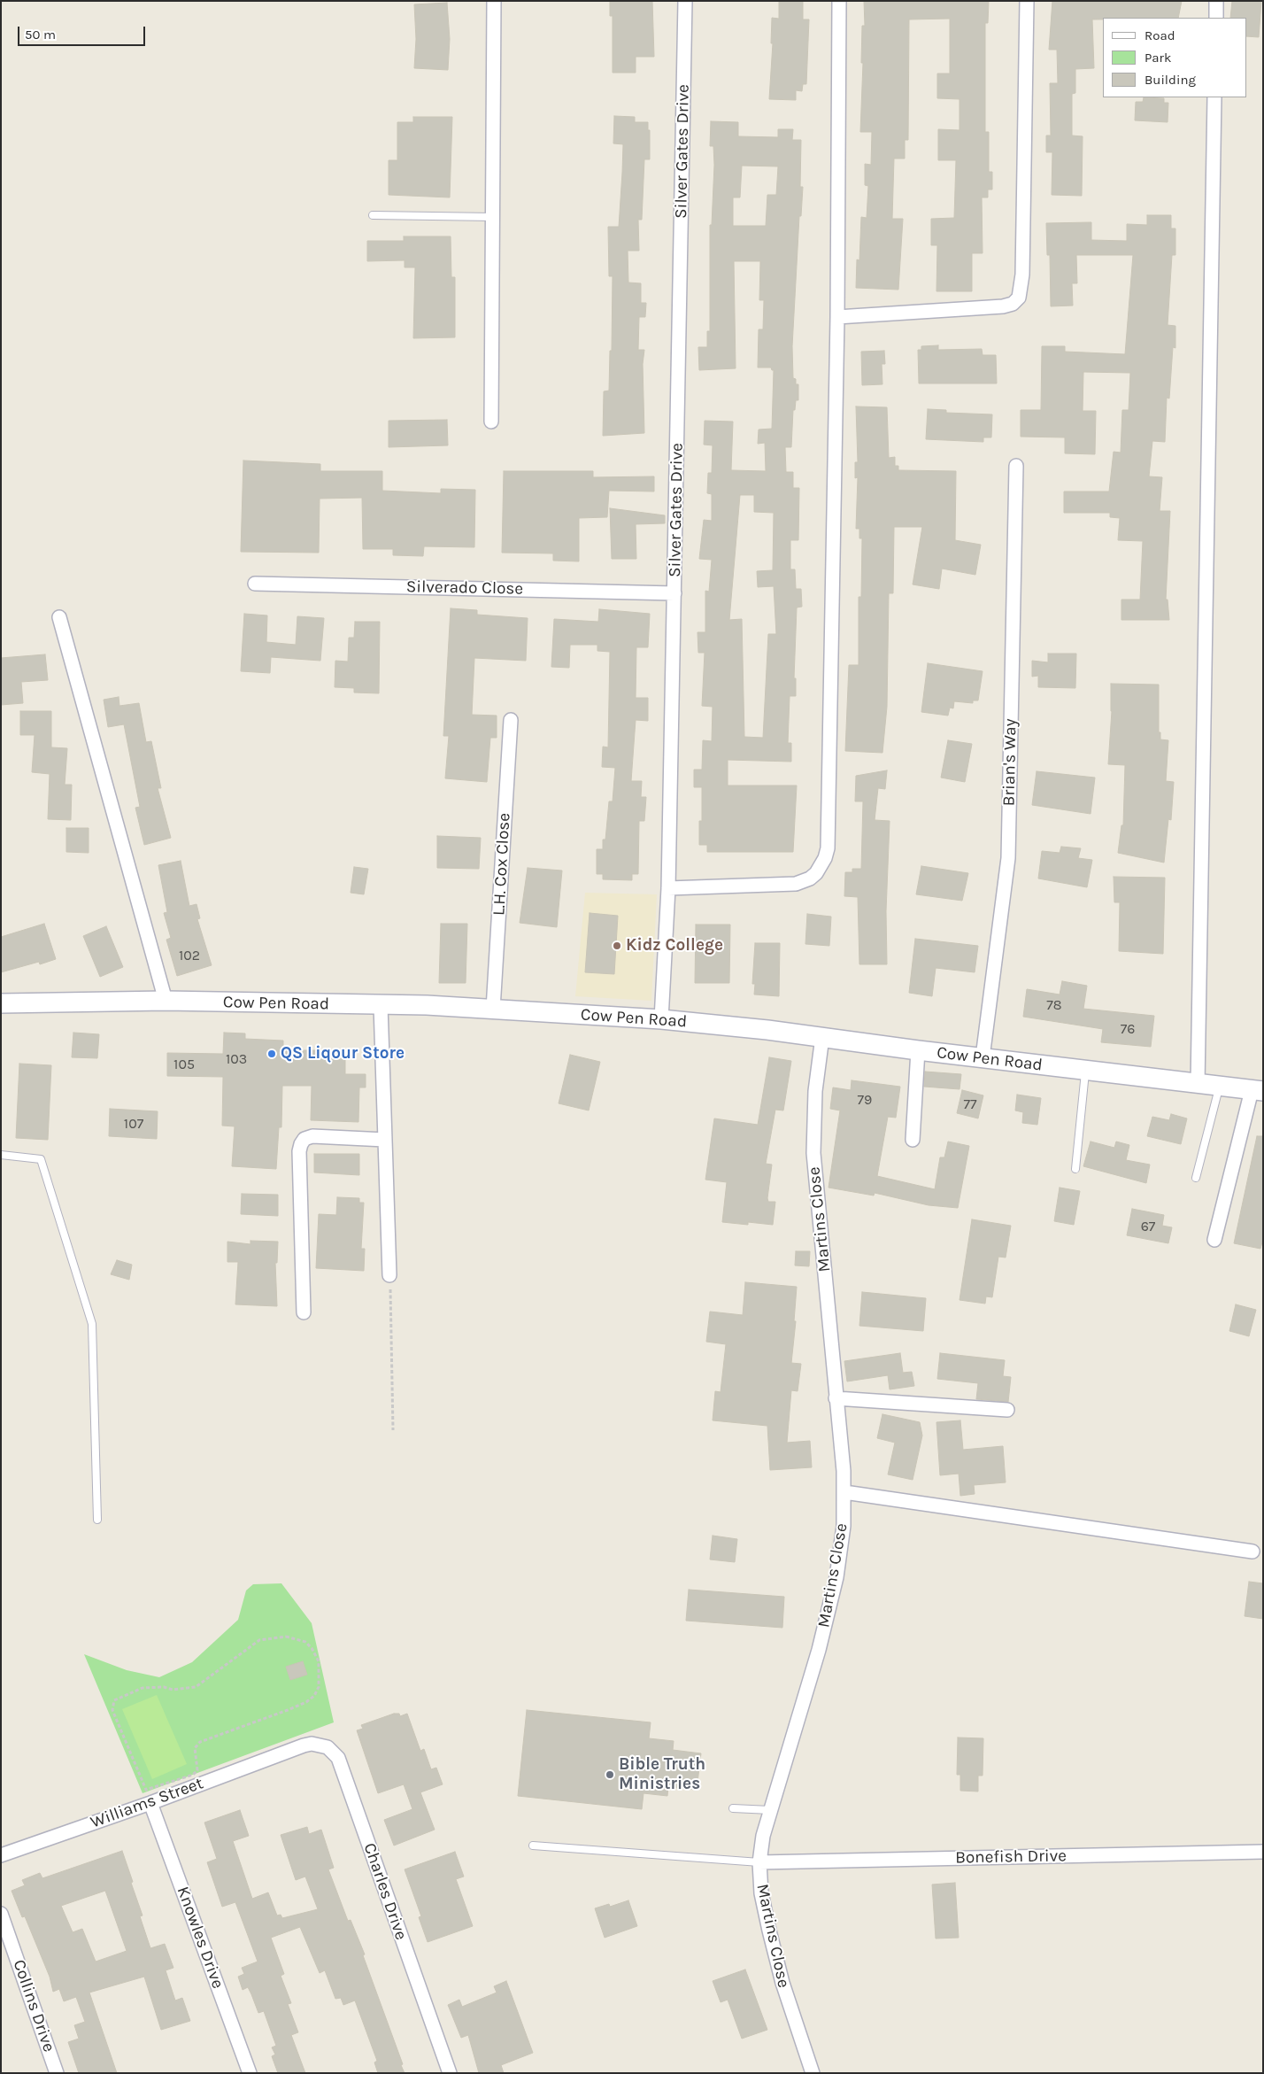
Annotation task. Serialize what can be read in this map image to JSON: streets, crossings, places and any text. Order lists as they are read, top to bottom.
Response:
{
  "streets": {
    "main road": ["Cow Pen Road"],
    "street": [
      "Silver Gates Drive",
      "Silverado Close",
      "Brian's Way",
      "L.H. Cox Close",
      "Martins Close",
      "Williams Street",
      "Bonefish Drive",
      "Charles Drive",
      "Knowles Drive",
      "Collins Drive"
    ]
  },
  "crossings": [
    ["Silver Gates Drive", "Silverado Close"],
    ["Silver Gates Drive", "Cow Pen Road"],
    ["Brian's Way", "Cow Pen Road"],
    ["L.H. Cox Close", "Cow Pen Road"],
    ["Cow Pen Road", "Martins Close"],
    ["Martins Close", "Bonefish Drive"],
    ["Williams Street", "Charles Drive"],
    ["Williams Street", "Knowles Drive"]
  ],
  "places": ["Kidz College", "QS Liqour Store", "Bible Truth Ministries"],
  "house_numbers": [
    "102",
    "78",
    "76",
    "103",
    "105",
    "79",
    "77",
    "107",
    "67"
  ],
  "legend": ["Road", "Park", "Building"],
  "scale_bar": "50 m"
}
